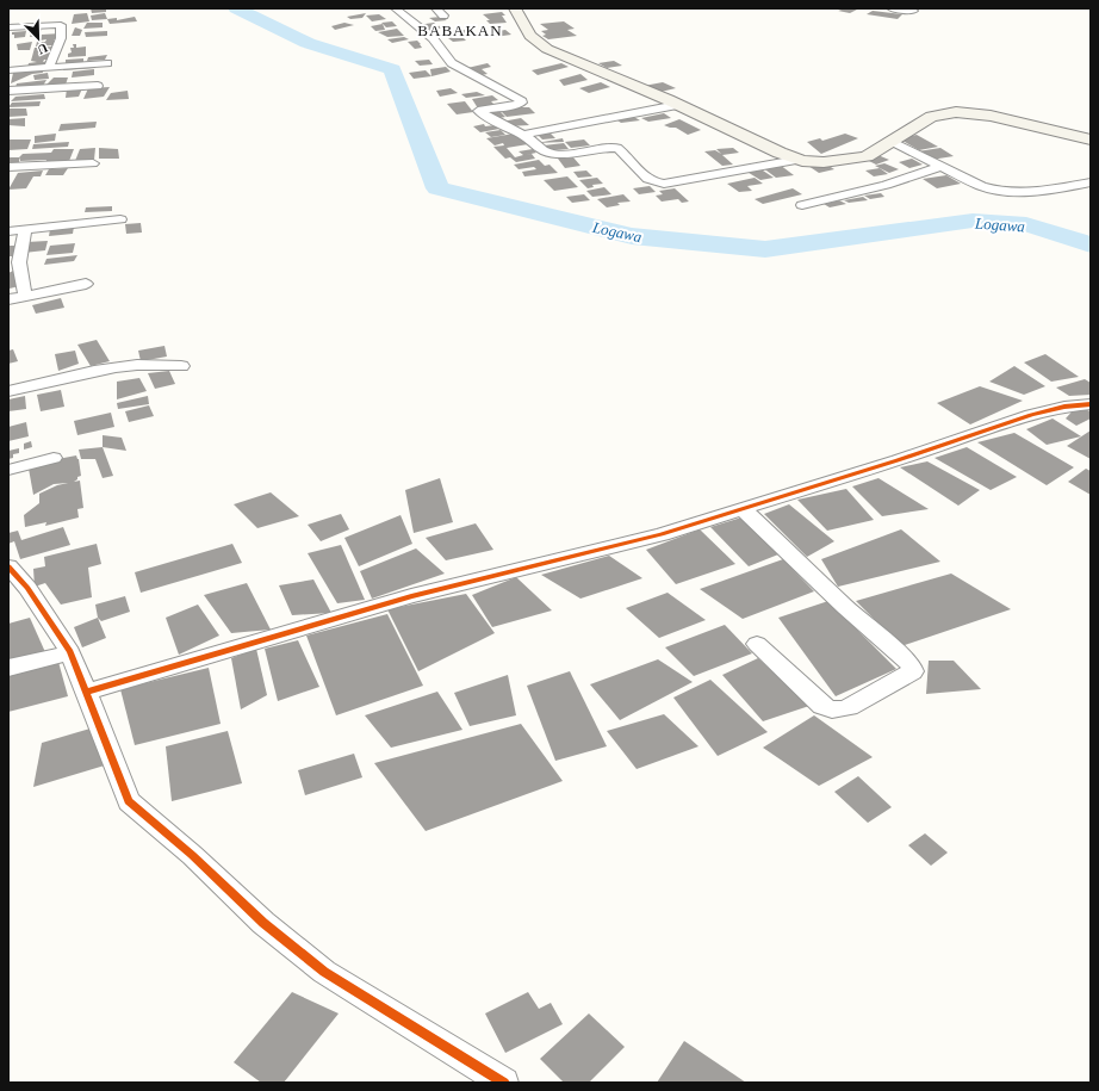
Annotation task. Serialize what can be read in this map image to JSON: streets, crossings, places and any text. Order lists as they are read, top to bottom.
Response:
{
  "districts": ["BABAKAN"],
  "water": ["Logawa"],
  "north": "bottom right"
}
